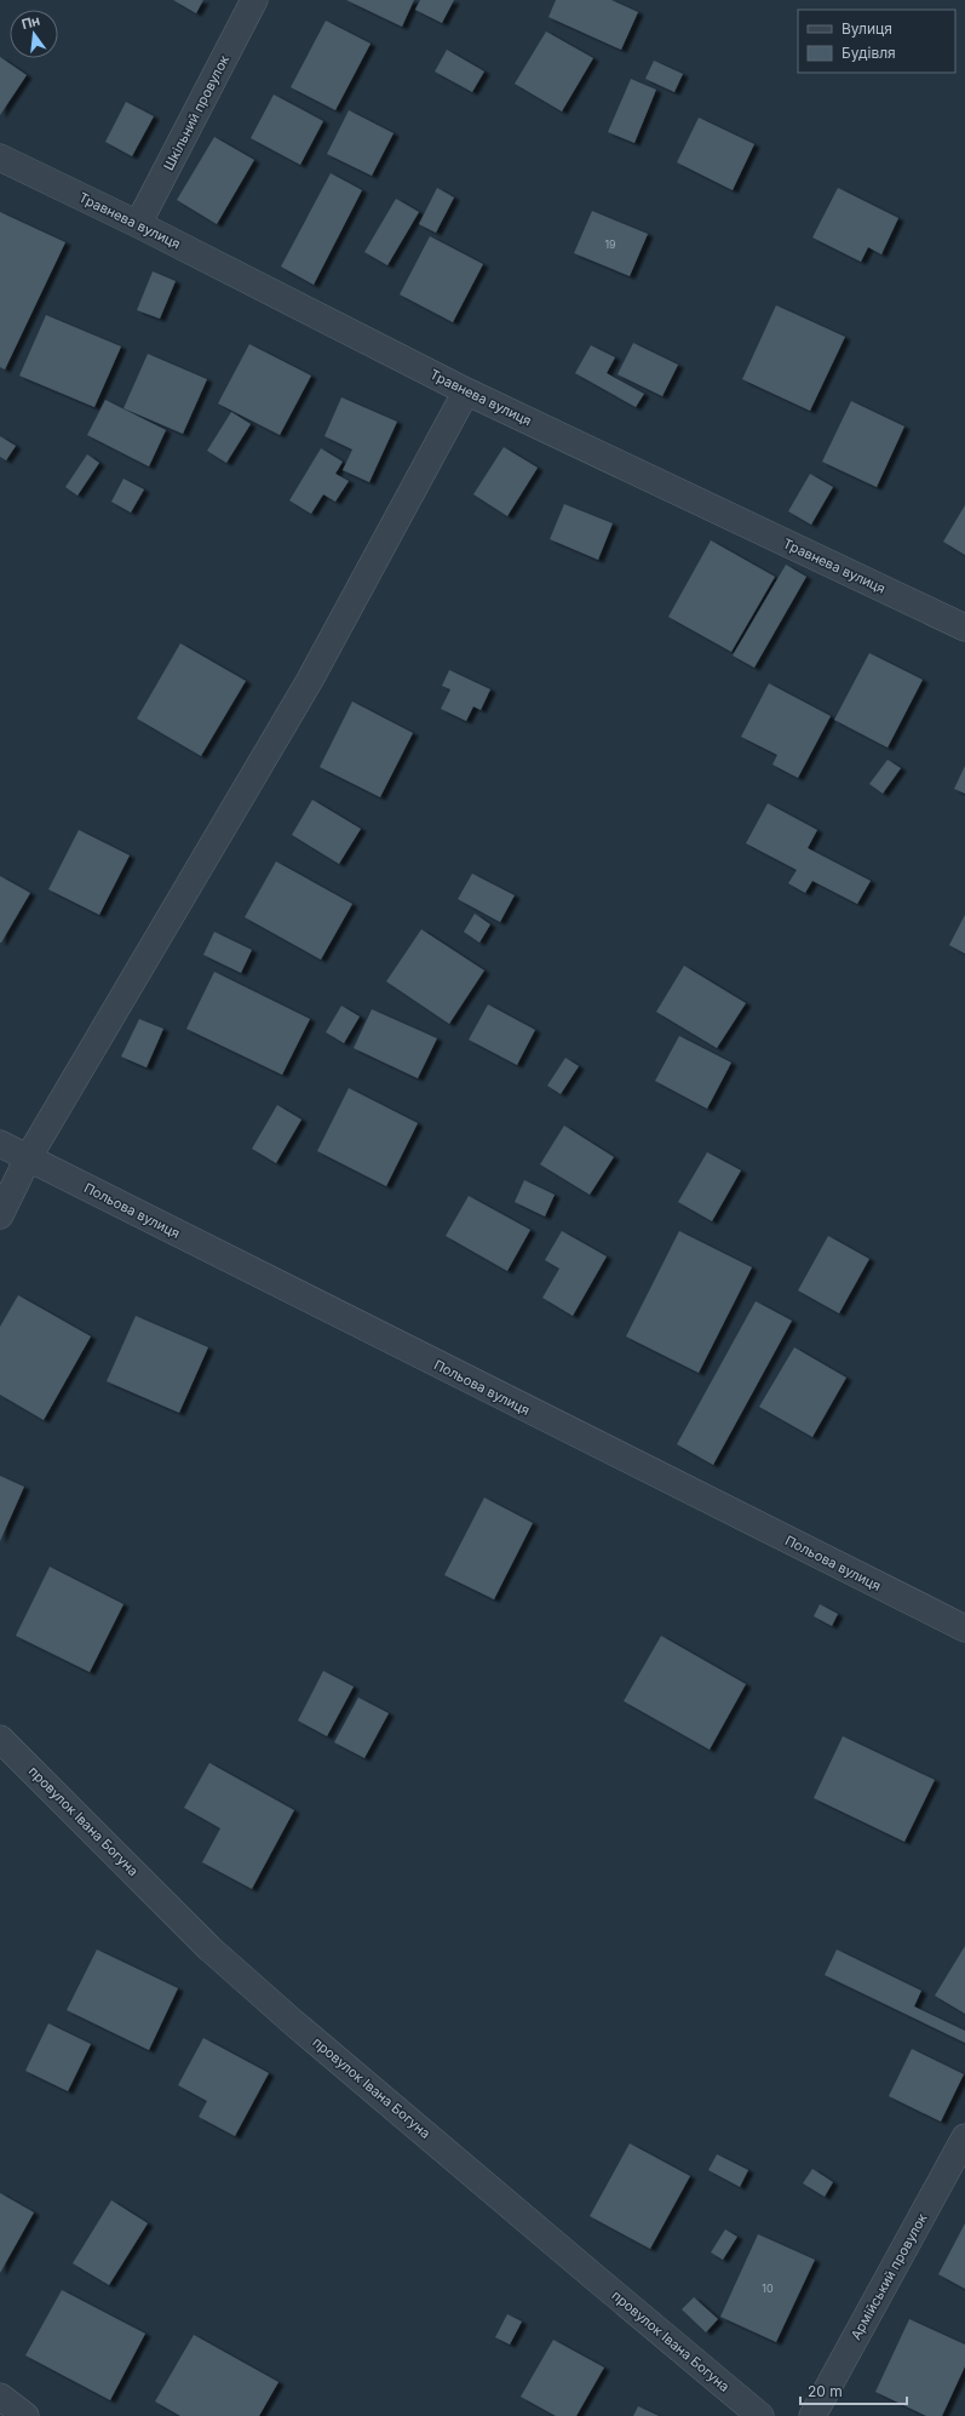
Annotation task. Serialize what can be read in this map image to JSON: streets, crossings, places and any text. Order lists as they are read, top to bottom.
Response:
{
  "streets": {
    "street": [
      "Шкільний провулок",
      "Травнева вулиця",
      "Польова вулиця",
      "провулок Івана Богуна",
      "Армійський провулок"
    ]
  },
  "crossings": [
    ["Шкільний провулок", "Травнева вулиця"]
  ],
  "house_numbers": ["19", "10"],
  "legend": ["Вулиця", "Будівля"],
  "scale_bar": "20 m",
  "north": "top"
}
